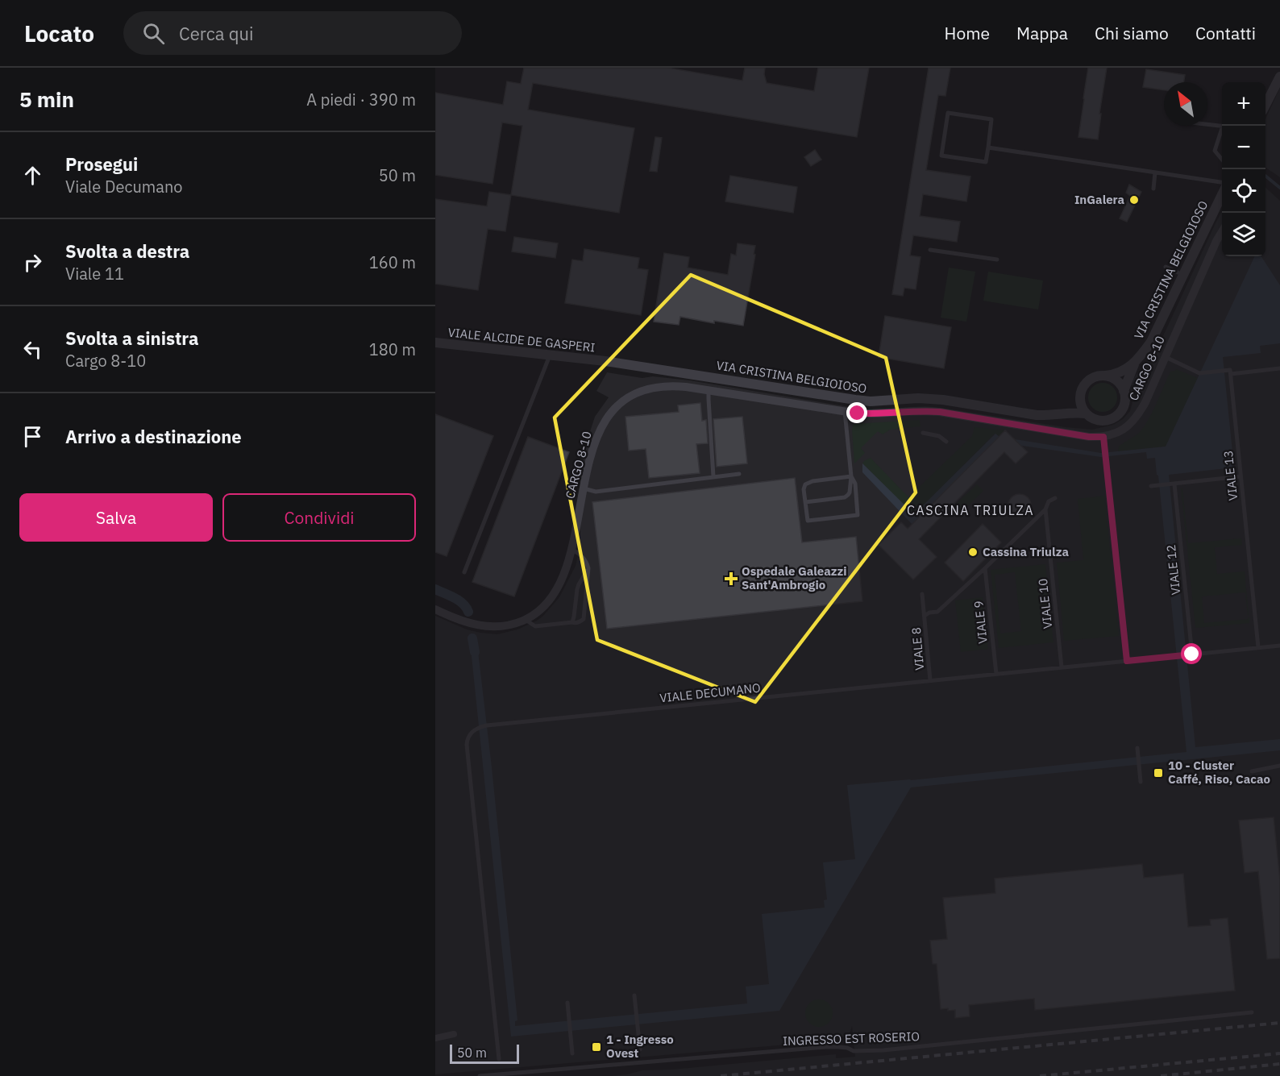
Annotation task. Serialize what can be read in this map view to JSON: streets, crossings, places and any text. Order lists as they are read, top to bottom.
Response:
{
  "streets": {
    "street": ["VIA CRISTINA BELGIOIOSO", "VIALE ALCIDE DE GASPERI", "CARGO 8-10"],
    "lane": [
      "VIALE 13",
      "VIALE 12",
      "VIALE 10",
      "VIALE 9",
      "VIALE 8",
      "VIALE DECUMANO",
      "INGRESSO EST ROSERIO"
    ]
  },
  "crossings": [
    ["VIA CRISTINA BELGIOIOSO", "VIALE ALCIDE DE GASPERI"],
    ["VIALE 13", "VIALE DECUMANO"],
    ["VIALE 12", "VIALE DECUMANO"],
    ["VIALE 10", "VIALE DECUMANO"],
    ["VIALE 9", "VIALE DECUMANO"],
    ["VIALE 8", "VIALE DECUMANO"]
  ],
  "districts": ["CASCINA TRIULZA"],
  "places": {
    "other": ["InGalera", "Cassina Triulza"],
    "health": ["Ospedale Galeazzi Sant'Ambrogio"],
    "transit": ["10 - Cluster Caffé, Riso, Cacao", "1 - Ingresso Ovest"]
  },
  "scale_bar": "50 m",
  "north": "top left",
  "page": {
    "header": "Locato",
    "search": "Cerca qui",
    "nav": [
      "Home",
      "Mappa",
      "Chi siamo",
      "Contatti"
    ],
    "heading": ["5 min", "A piedi · 390 m"],
    "map_buttons": ["+", "−"],
    "list": [
      ["Prosegui", "Viale Decumano", "50 m"],
      ["Svolta a destra", "Viale 11", "160 m"],
      ["Svolta a sinistra", "Cargo 8-10", "180 m"],
      "Arrivo a destinazione"
    ],
    "buttons": ["Salva", "Condividi"],
    "scale": "50 m"
  }
}
